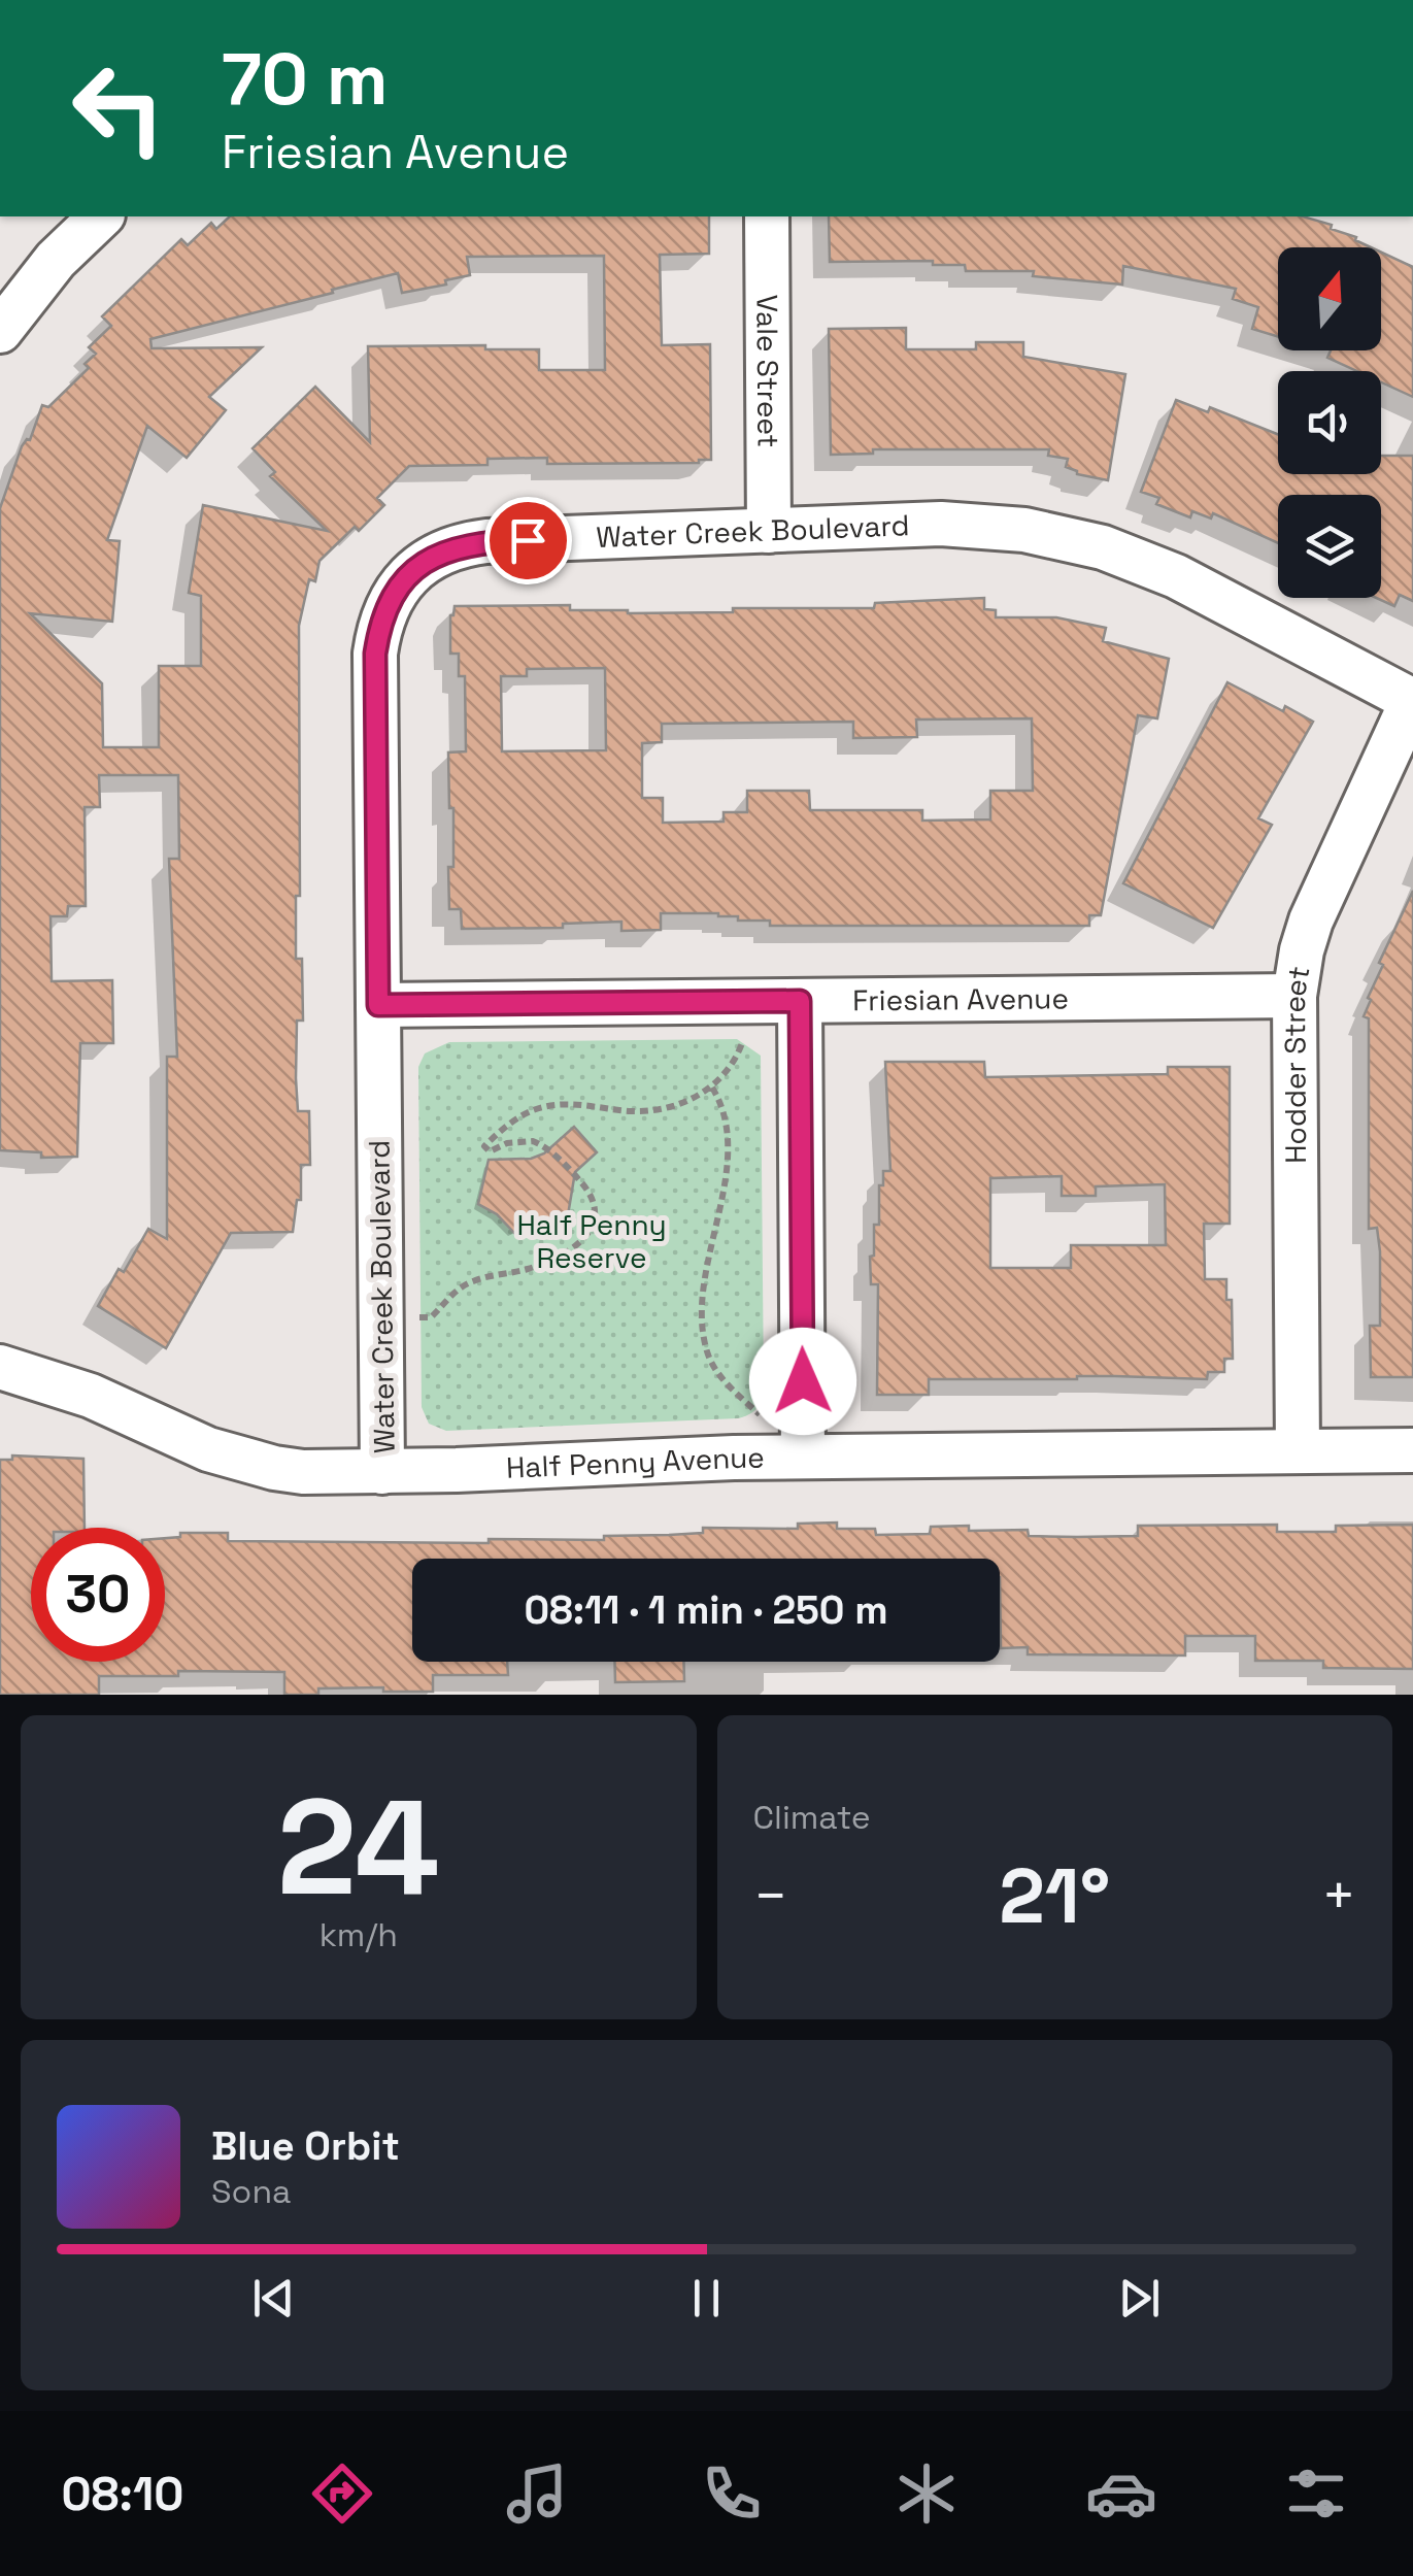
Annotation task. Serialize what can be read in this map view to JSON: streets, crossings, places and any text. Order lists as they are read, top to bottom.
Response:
{
  "streets": {
    "street": [
      "Vale Street",
      "Water Creek Boulevard",
      "Friesian Avenue",
      "Hodder Street",
      "Half Penny Avenue"
    ]
  },
  "crossings": [
    ["Vale Street", "Water Creek Boulevard"],
    ["Water Creek Boulevard", "Friesian Avenue"],
    ["Water Creek Boulevard", "Hodder Street"],
    ["Water Creek Boulevard", "Half Penny Avenue"],
    ["Friesian Avenue", "Hodder Street"],
    ["Hodder Street", "Half Penny Avenue"]
  ],
  "parks": ["Half Penny Reserve"],
  "north": "top",
  "page": {
    "turn": ["70 m", "Friesian Avenue"],
    "limit": "30",
    "trip": "08:11 · 1 min · 250 m",
    "tile": [
      ["24", "km/h"],
      "Climate"
    ],
    "heat": ["−", "21°", "+"],
    "song": ["Blue Orbit", "Sona"],
    "tabs": "08:10"
  }
}
